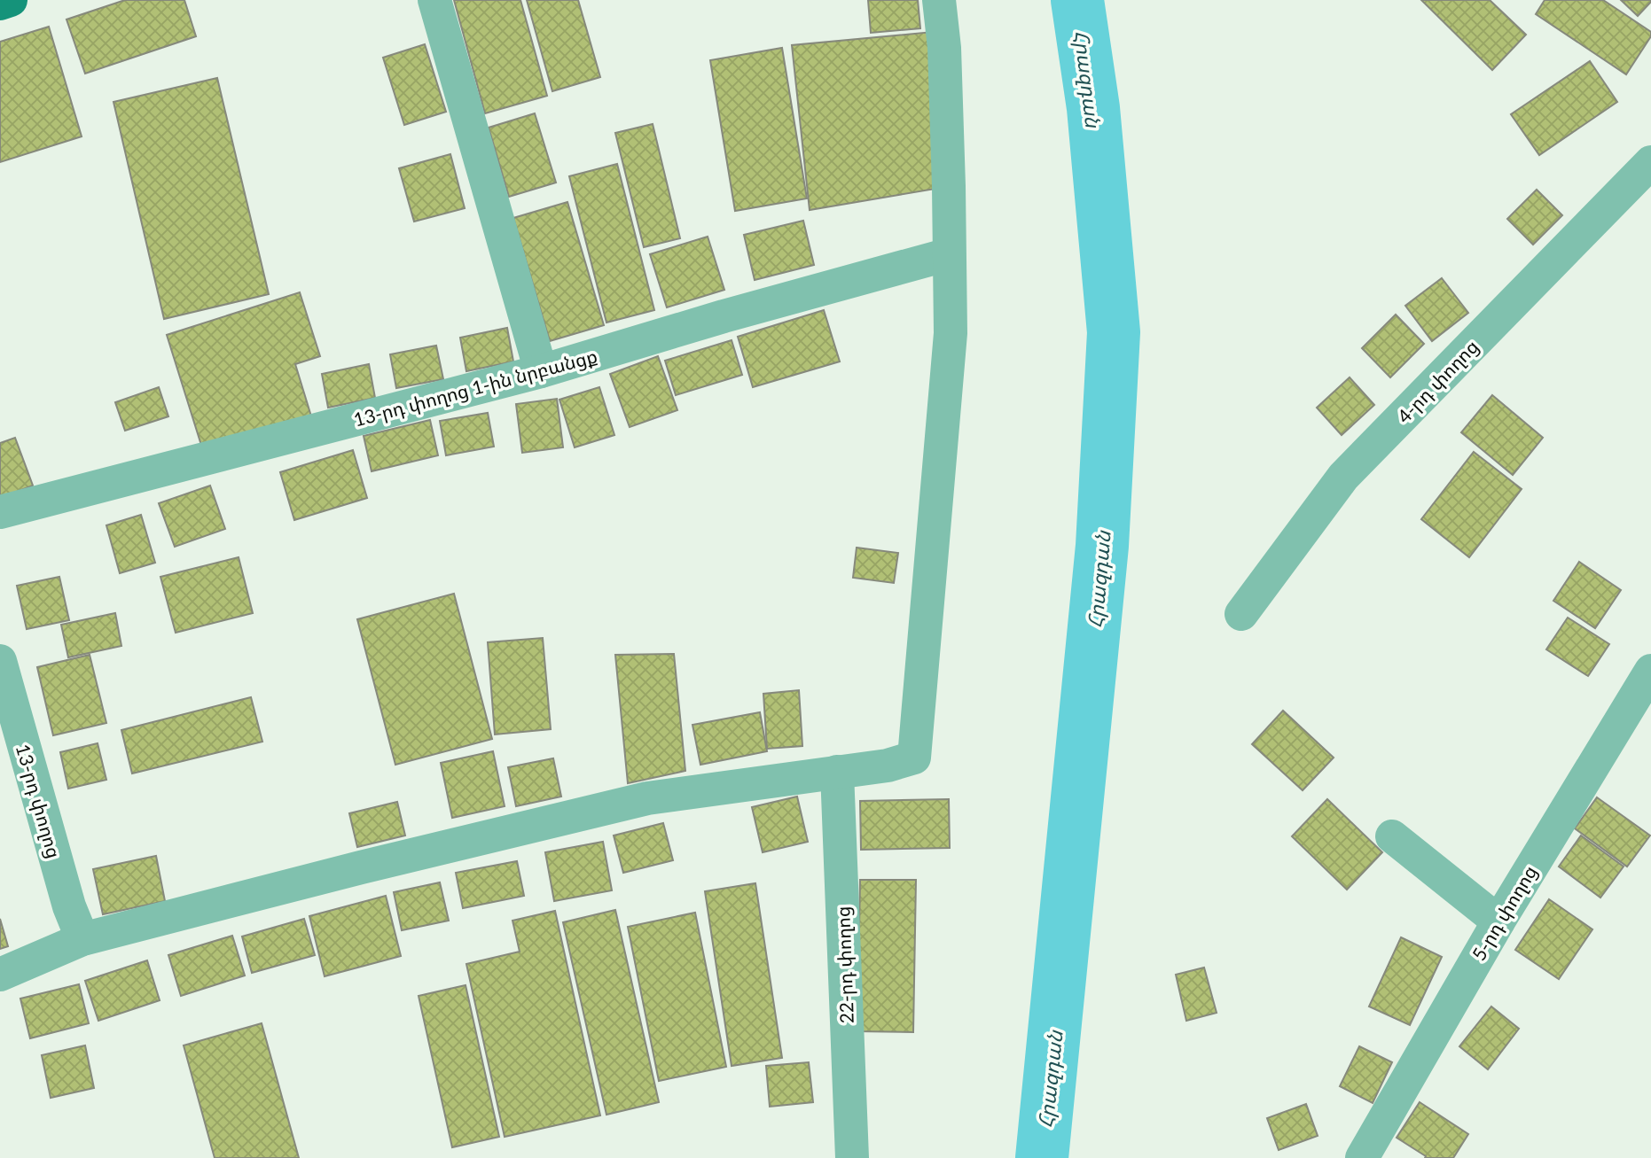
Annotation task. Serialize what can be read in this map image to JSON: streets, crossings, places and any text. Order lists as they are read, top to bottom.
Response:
{
  "streets": {
    "street": [
      "4-րդ փողոց",
      "13-րդ փողոց 1-ին նրբանցք",
      "13-րդ փողոց",
      "5-րդ փողոց",
      "22-րդ փողոց"
    ]
  },
  "water": ["Հրազդան"]
}
